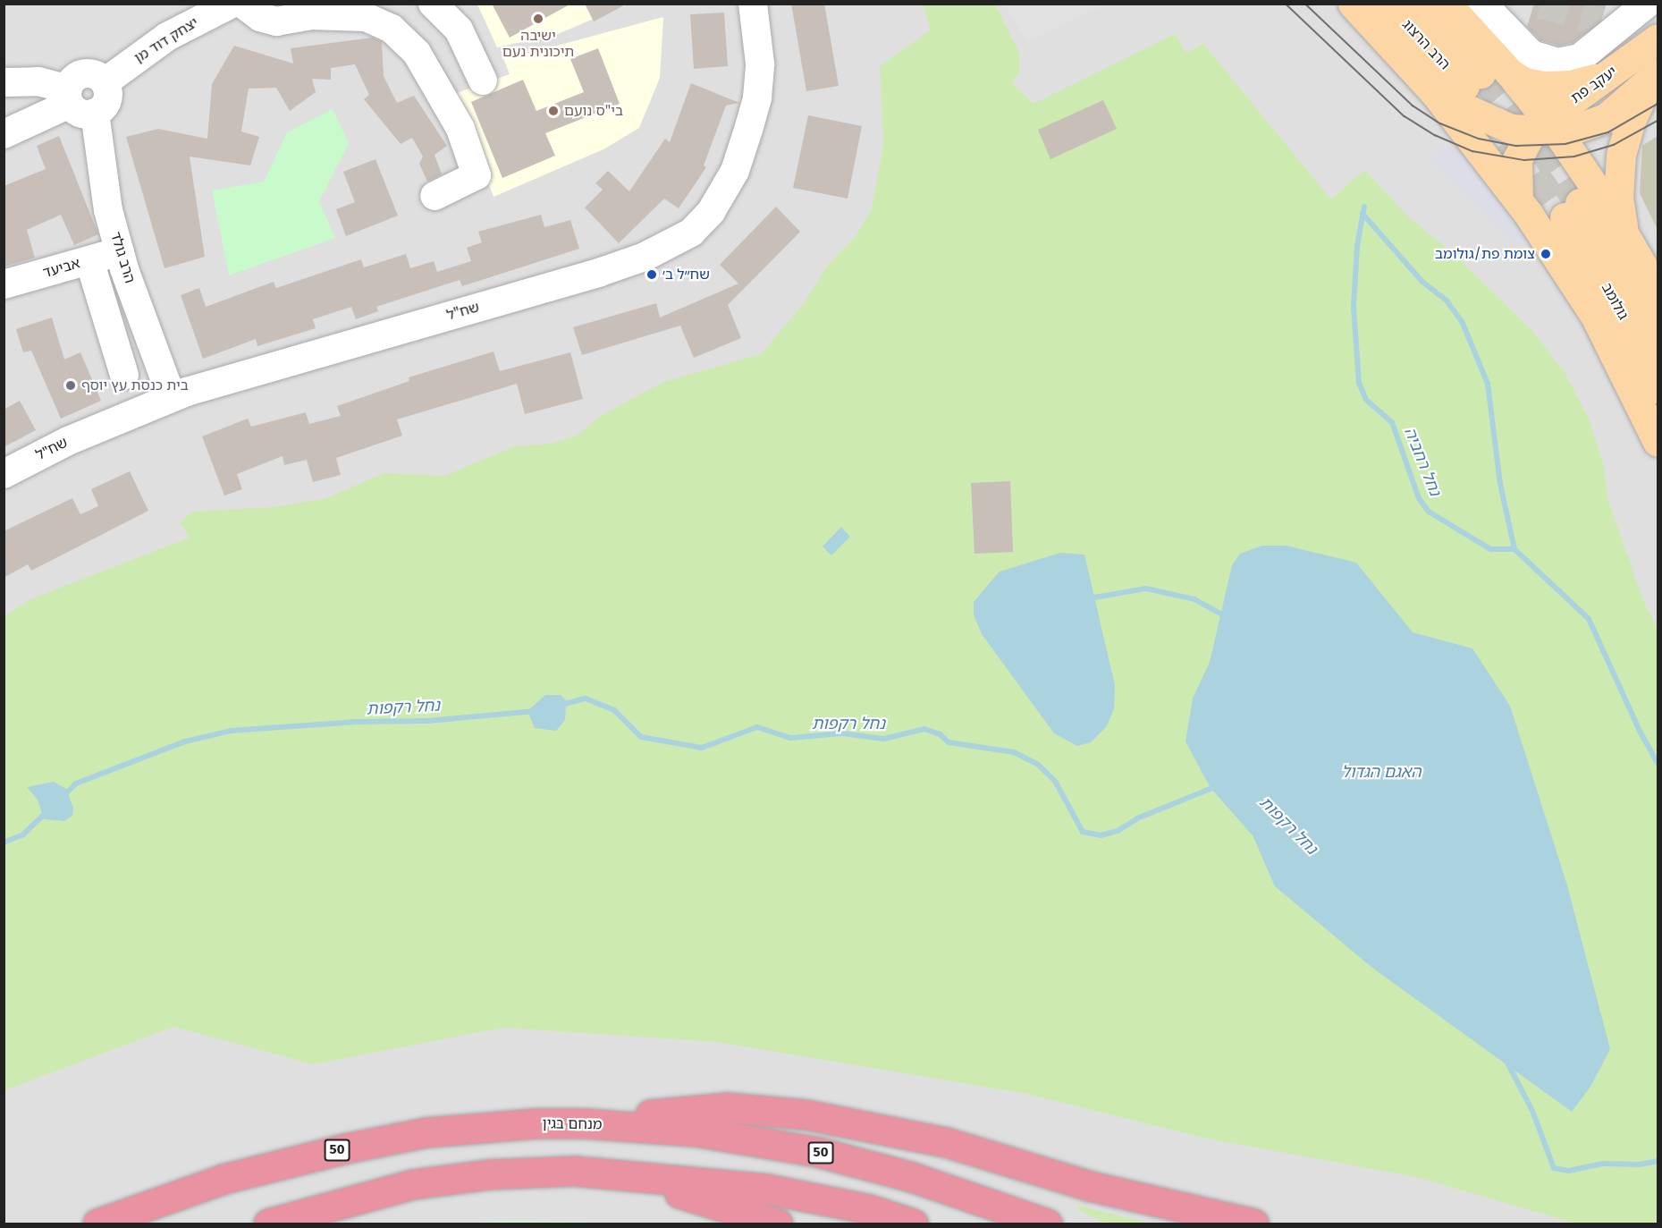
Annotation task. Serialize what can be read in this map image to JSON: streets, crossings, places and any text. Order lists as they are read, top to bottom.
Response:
{
  "streets": {
    "highway": ["מנחם בגין", "50"],
    "main road": ["הרב הרצוג", "יעקב פת", "גולומב"],
    "street": [
      "יצחק דוד מן",
      "הרב גולד",
      "אביעד",
      "שח\"ל"
    ]
  },
  "crossings": [
    ["יצחק דוד מן", "הרב גולד"],
    ["הרב גולד", "אביעד"],
    ["הרב גולד", "שח\"ל"]
  ],
  "water": ["נחל רחביה", "נחל רקפות", "האגם הגדול"],
  "places": [
    "ישיבה תיכונית נעם",
    "בי\"ס נועם",
    "צומת פת/גולומב",
    "שח״ל ב׳",
    "בית כנסת עץ יוסף"
  ]
}
